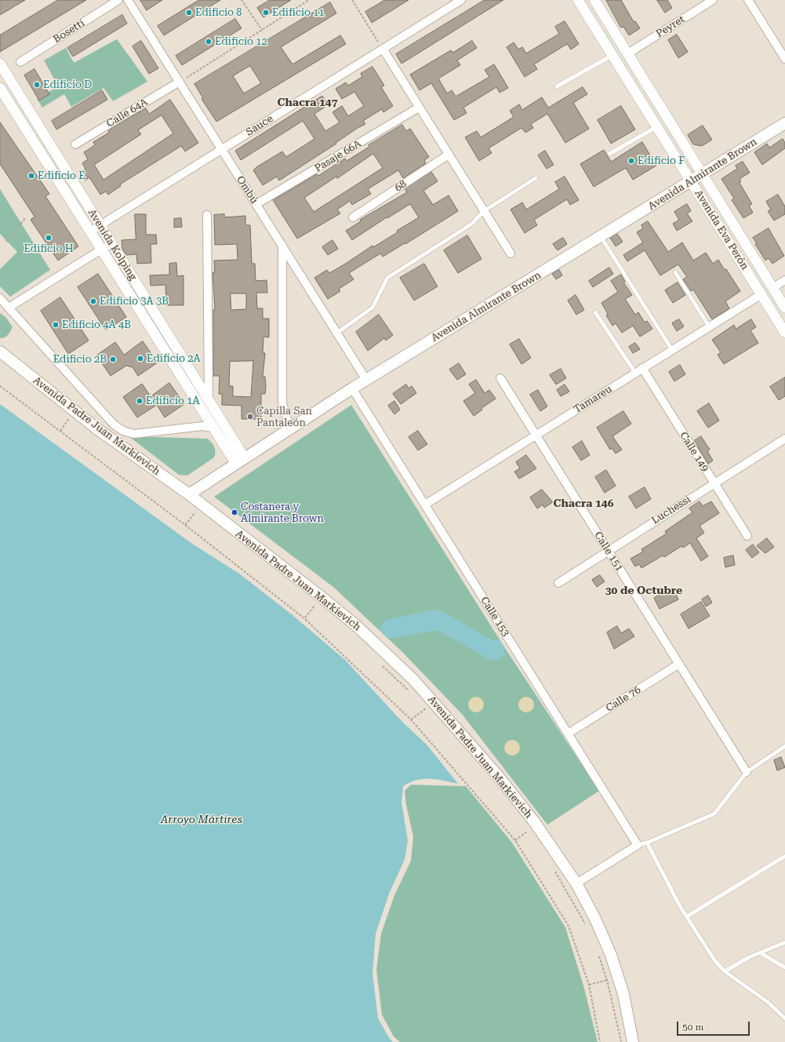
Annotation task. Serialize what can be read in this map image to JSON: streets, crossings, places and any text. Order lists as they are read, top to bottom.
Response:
{
  "streets": {
    "main road": ["Avenida Almirante Brown", "Avenida Padre Juan Markievich"],
    "street": [
      "Peyret",
      "Bosetti",
      "Calle 64A",
      "Sauce",
      "Pasaje 66A",
      "68",
      "Ombú",
      "Avenida Eva Perón",
      "Avenida Kolping",
      "Tamareu",
      "Calle 149",
      "Luchessi",
      "Calle 151",
      "Calle 153",
      "Calle 76"
    ]
  },
  "crossings": [
    ["Peyret", "Avenida Eva Perón"],
    ["Calle 64A", "Ombú"],
    ["Sauce", "Ombú"],
    ["Sauce", "Avenida Kolping"],
    ["Pasaje 66A", "Ombú"],
    ["Avenida Almirante Brown", "Ombú"],
    ["Avenida Almirante Brown", "Avenida Eva Perón"],
    ["Avenida Almirante Brown", "Avenida Kolping"],
    ["Avenida Almirante Brown", "Avenida Padre Juan Markievich"],
    ["Avenida Almirante Brown", "Calle 153"],
    ["Avenida Eva Perón", "Tamareu"],
    ["Tamareu", "Calle 149"],
    ["Tamareu", "Calle 151"],
    ["Tamareu", "Calle 153"],
    ["Calle 149", "Luchessi"],
    ["Luchessi", "Calle 151"],
    ["Calle 151", "Calle 76"],
    ["Calle 153", "Calle 76"]
  ],
  "districts": ["Chacra 147", "Chacra 146", "30 de Octubre"],
  "water": ["Arroyo Mártires"],
  "places": [
    "Edificio 8",
    "Edificio 11",
    "Edificio 12",
    "Edificio D",
    "Edificio F",
    "Edificio E",
    "Edificio H",
    "Edificio 3A 3B",
    "Edificio 4A 4B",
    "Edificio 2A",
    "Edificio 2B",
    "Edificio 1A",
    "Capilla San Pantaleón",
    "Costanera y Almirante Brown"
  ],
  "scale_bar": "50 m"
}
